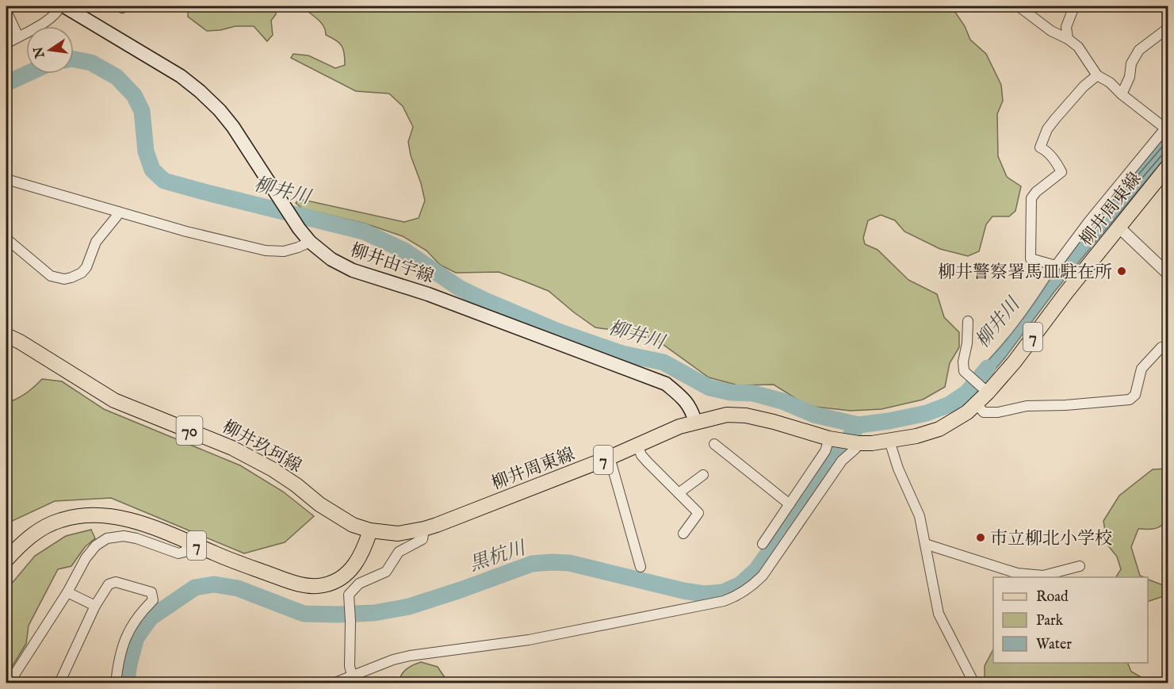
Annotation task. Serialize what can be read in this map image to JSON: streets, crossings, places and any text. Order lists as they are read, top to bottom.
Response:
{
  "streets": {
    "main road": [
      "柳井周東線",
      "柳井由宇線",
      "7",
      "70",
      "柳井玖珂線"
    ]
  },
  "crossings": [
    ["柳井周東線", "柳井由宇線"],
    ["柳井周東線", "7"],
    ["柳井周東線", "柳井玖珂線"],
    ["7", "柳井玖珂線"]
  ],
  "water": ["柳井川", "黒杭川"],
  "places": ["柳井警察署馬皿駐在所", "市立柳北小学校"],
  "legend": ["Road", "Park", "Water"],
  "north": "left"
}
